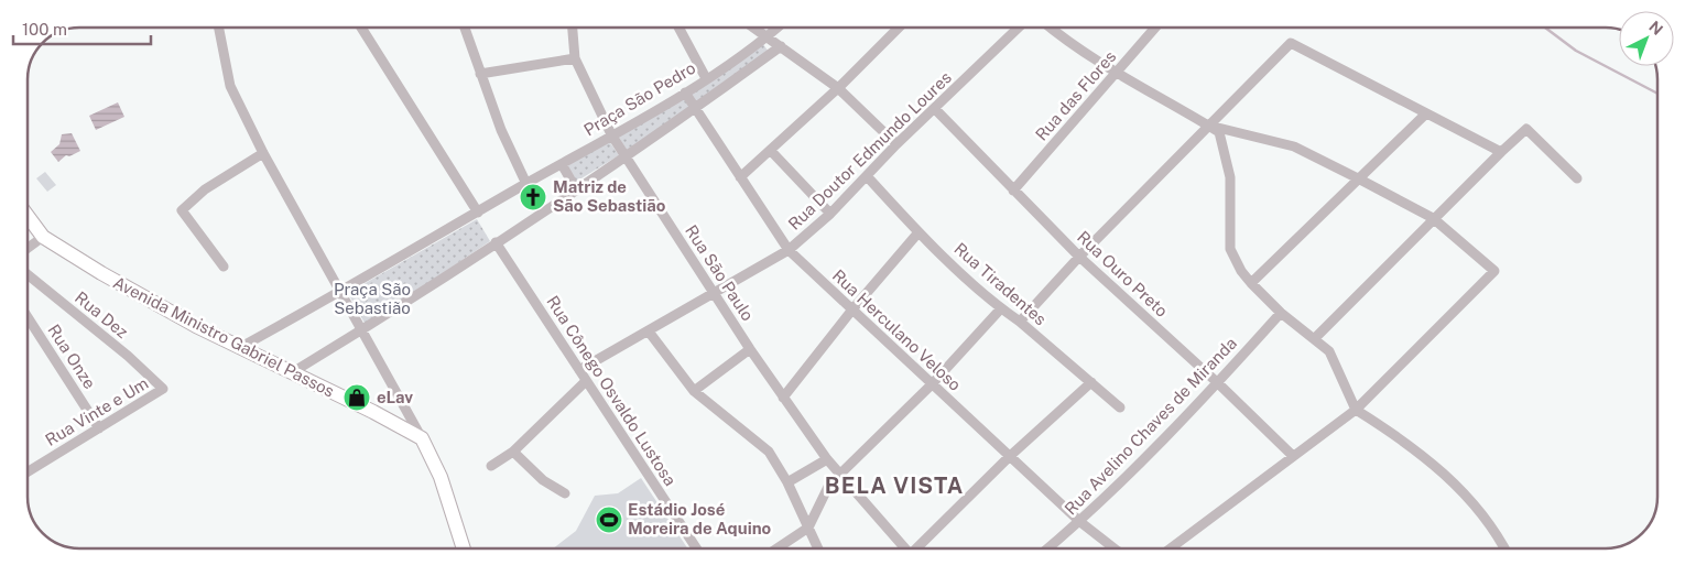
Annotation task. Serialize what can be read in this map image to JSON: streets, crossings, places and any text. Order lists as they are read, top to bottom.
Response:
{
  "streets": {
    "main road": ["Avenida Ministro Gabriel Passos"],
    "street": [
      "Rua das Flores",
      "Praça São Pedro",
      "Rua Doutor Edmundo Loures",
      "Rua São Paulo",
      "Rua Ouro Preto",
      "Rua Tiradentes",
      "Rua Dez",
      "Rua Herculano Veloso",
      "Rua Onze",
      "Rua Cônego Osvaldo Lustosa",
      "Rua Vinte e Um",
      "Rua Avelino Chaves de Miranda"
    ]
  },
  "crossings": [
    ["Rua das Flores", "Rua Ouro Preto"],
    ["Praça São Pedro", "Rua São Paulo"],
    ["Praça São Pedro", "Rua Herculano Veloso"],
    ["Rua Doutor Edmundo Loures", "Rua São Paulo"],
    ["Rua Doutor Edmundo Loures", "Rua Ouro Preto"],
    ["Rua Doutor Edmundo Loures", "Rua Tiradentes"],
    ["Rua Doutor Edmundo Loures", "Rua Herculano Veloso"],
    ["Rua Doutor Edmundo Loures", "Rua Cônego Osvaldo Lustosa"],
    ["Rua Ouro Preto", "Rua Avelino Chaves de Miranda"],
    ["Rua Dez", "Rua Vinte e Um"],
    ["Rua Herculano Veloso", "Rua Avelino Chaves de Miranda"],
    ["Rua Onze", "Rua Vinte e Um"]
  ],
  "districts": ["BELA VISTA"],
  "parks": ["Praça São Sebastião"],
  "places": {
    "church": ["Matriz de São Sebastião"],
    "shop": ["eLav"],
    "sports": ["Estádio José Moreira de Aquino"]
  },
  "scale_bar": "100 m",
  "north": "top right"
}
